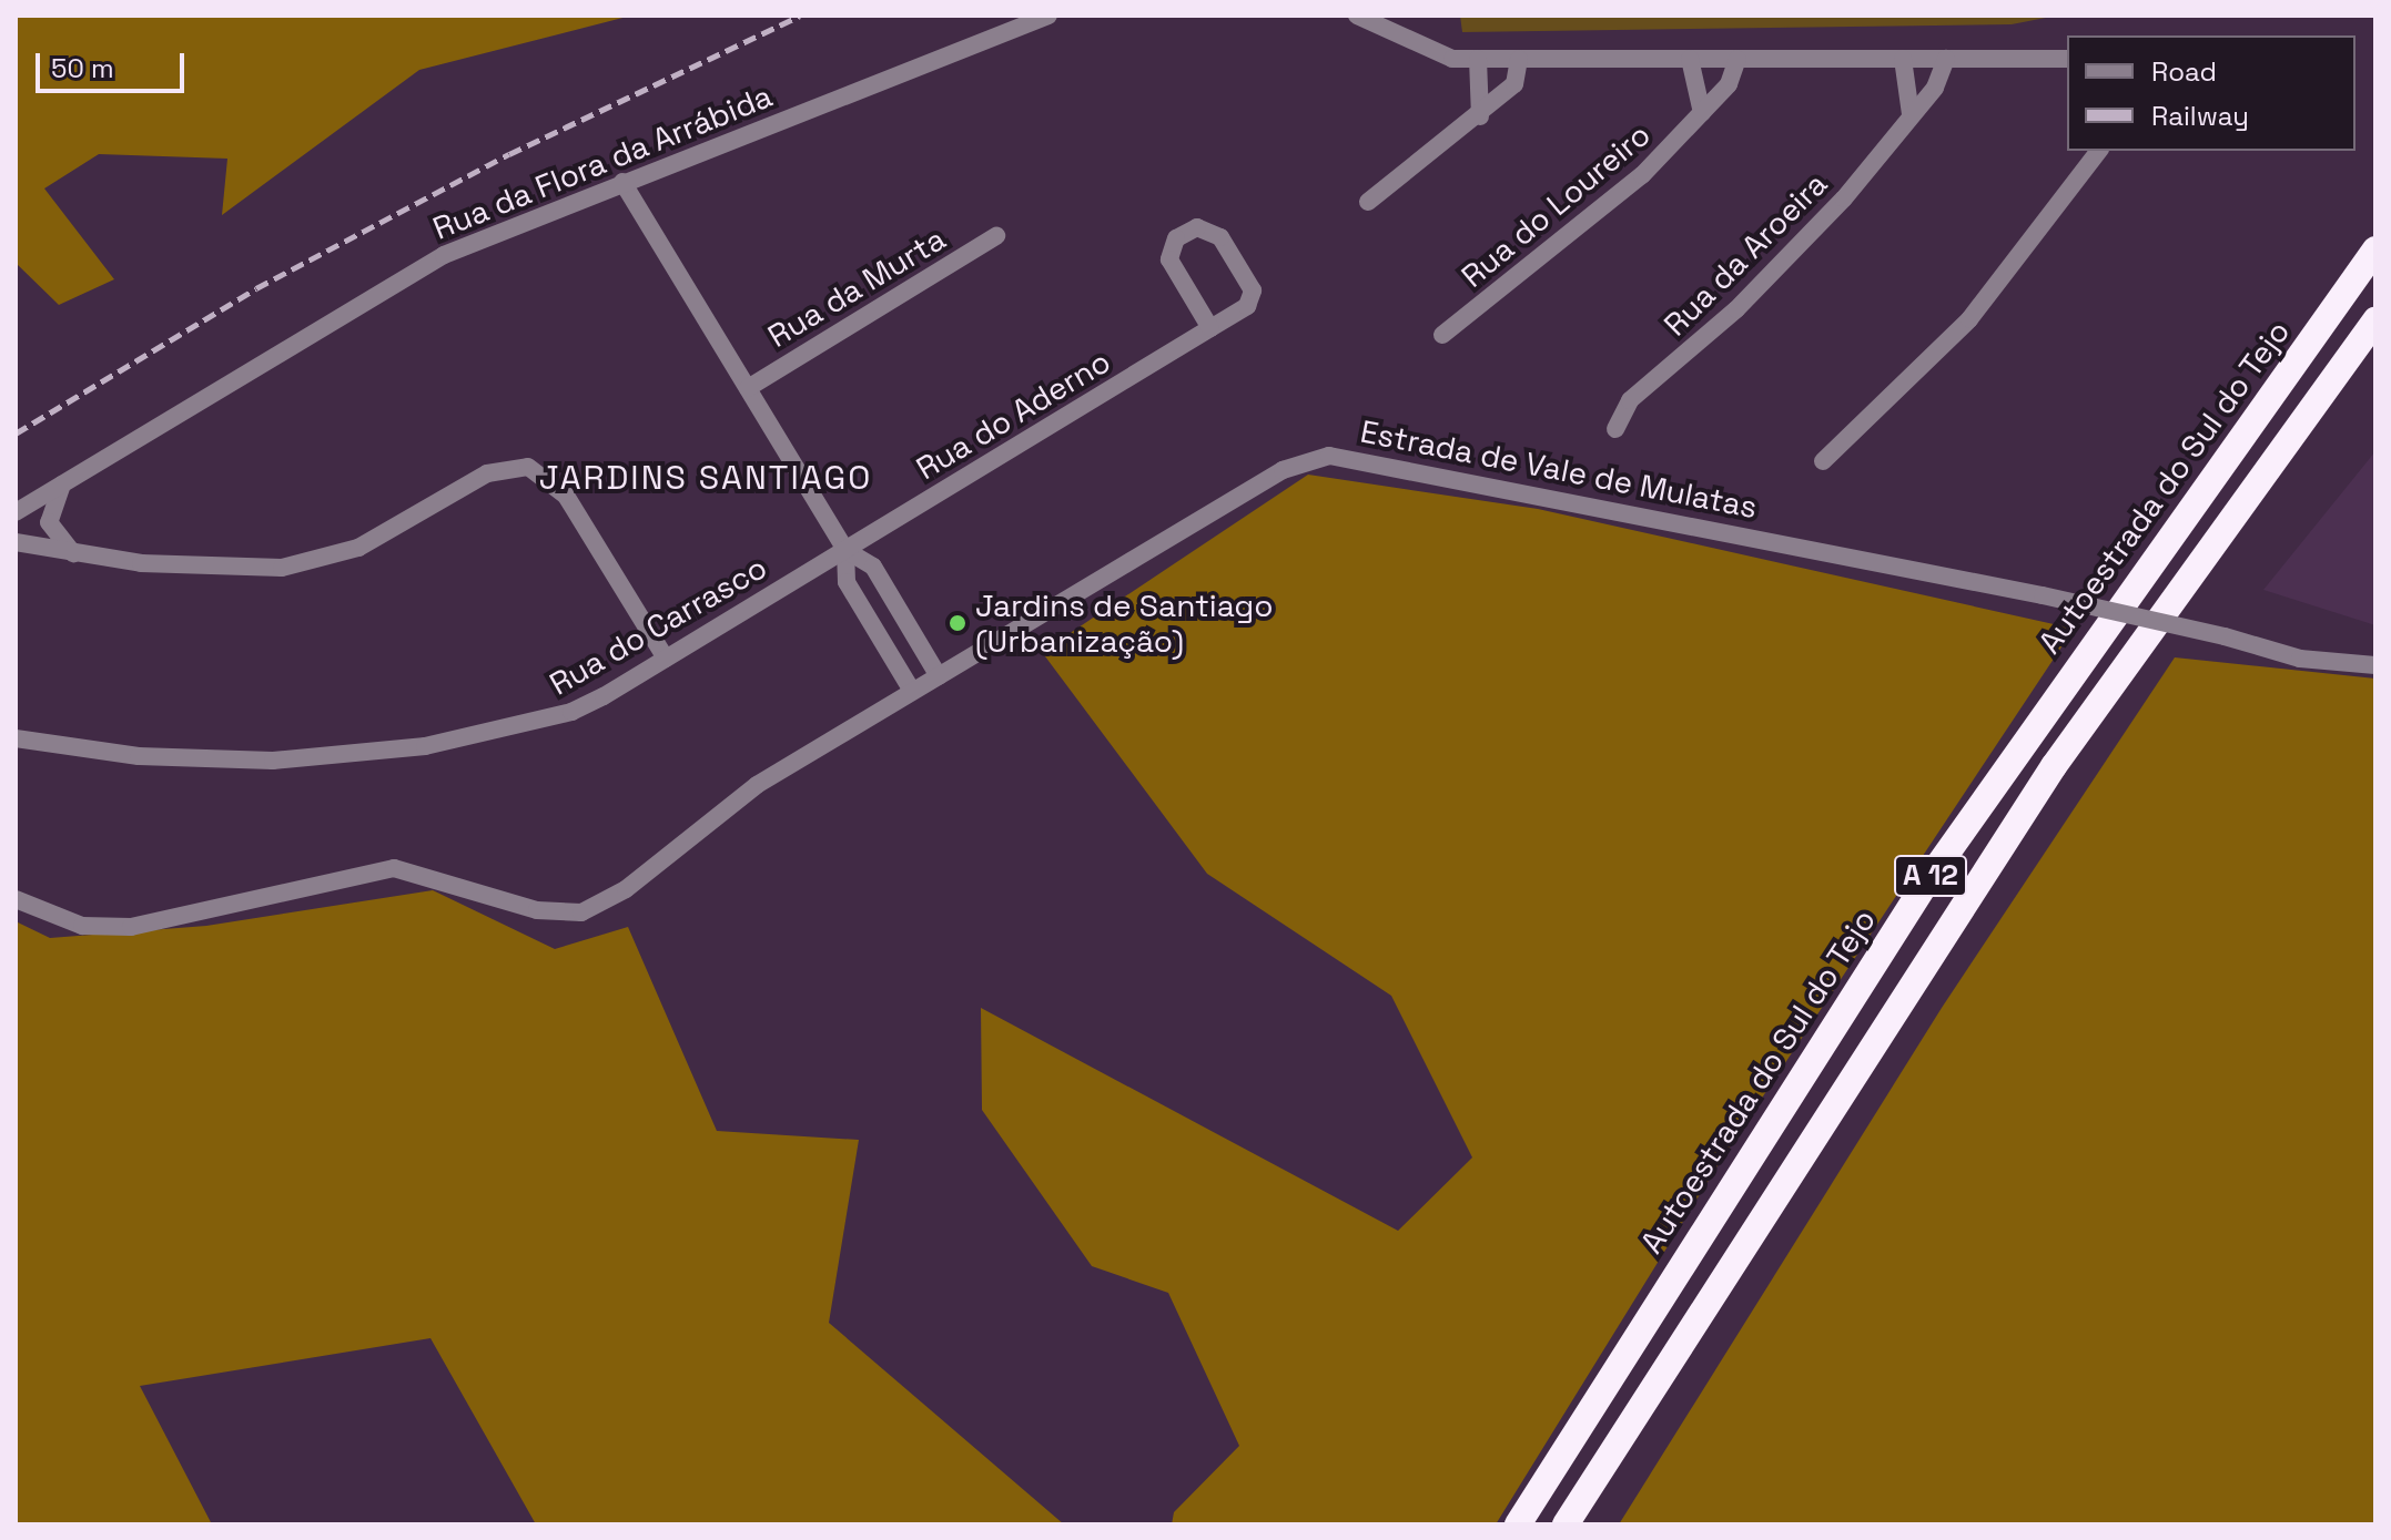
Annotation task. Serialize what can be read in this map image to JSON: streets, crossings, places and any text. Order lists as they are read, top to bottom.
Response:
{
  "streets": {
    "highway": ["Autoestrada do Sul do Tejo", "A 12"],
    "street": [
      "Rua da Flora da Arrábida",
      "Rua do Loureiro",
      "Rua da Aroeira",
      "Rua da Murta",
      "Rua do Aderno",
      "Estrada de Vale de Mulatas",
      "Rua do Carrasco"
    ]
  },
  "crossings": [
    ["Rua do Aderno", "Rua do Carrasco"]
  ],
  "districts": ["JARDINS SANTIAGO"],
  "places": ["Jardins de Santiago (Urbanização)"],
  "legend": ["Road", "Railway"],
  "scale_bar": "50 m"
}
